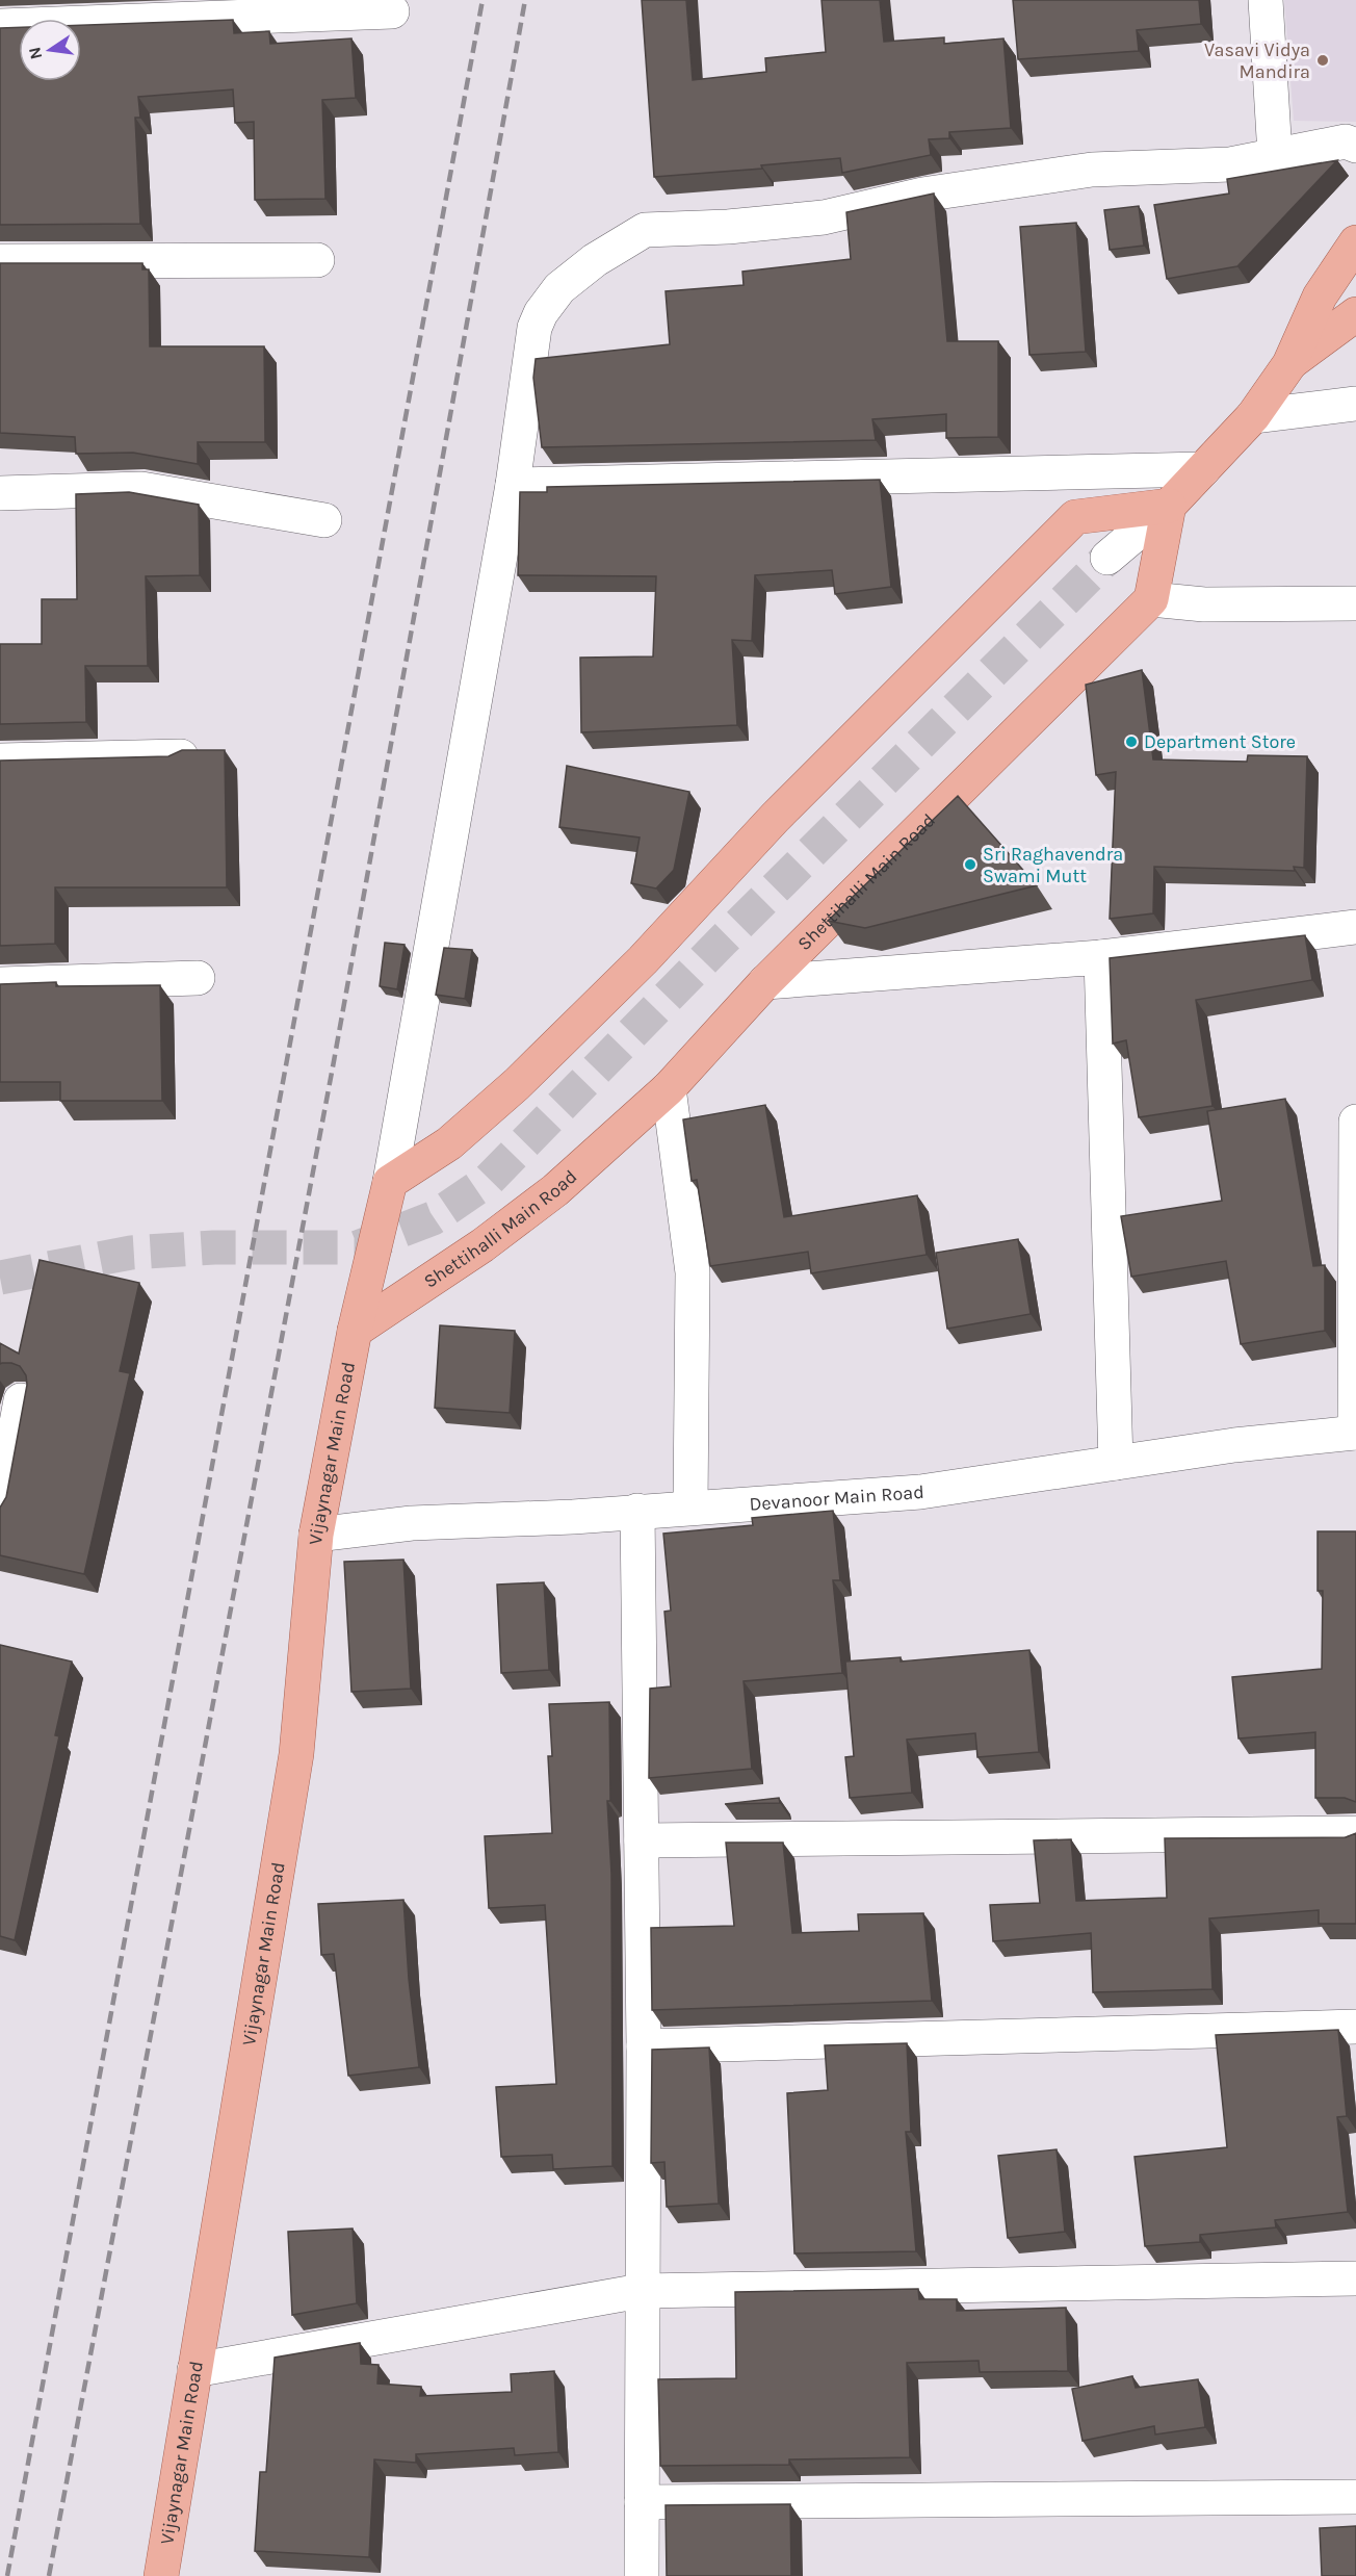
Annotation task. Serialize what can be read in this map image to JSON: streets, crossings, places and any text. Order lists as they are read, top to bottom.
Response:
{
  "streets": {
    "main road": ["Shettihalli Main Road", "Vijaynagar Main Road"],
    "street": ["Devanoor Main Road"]
  },
  "crossings": [
    ["Shettihalli Main Road", "Vijaynagar Main Road"],
    ["Vijaynagar Main Road", "Devanoor Main Road"]
  ],
  "places": ["Vasavi Vidya Mandira", "Department Store", "Sri Raghavendra Swami Mutt"],
  "north": "left"
}
